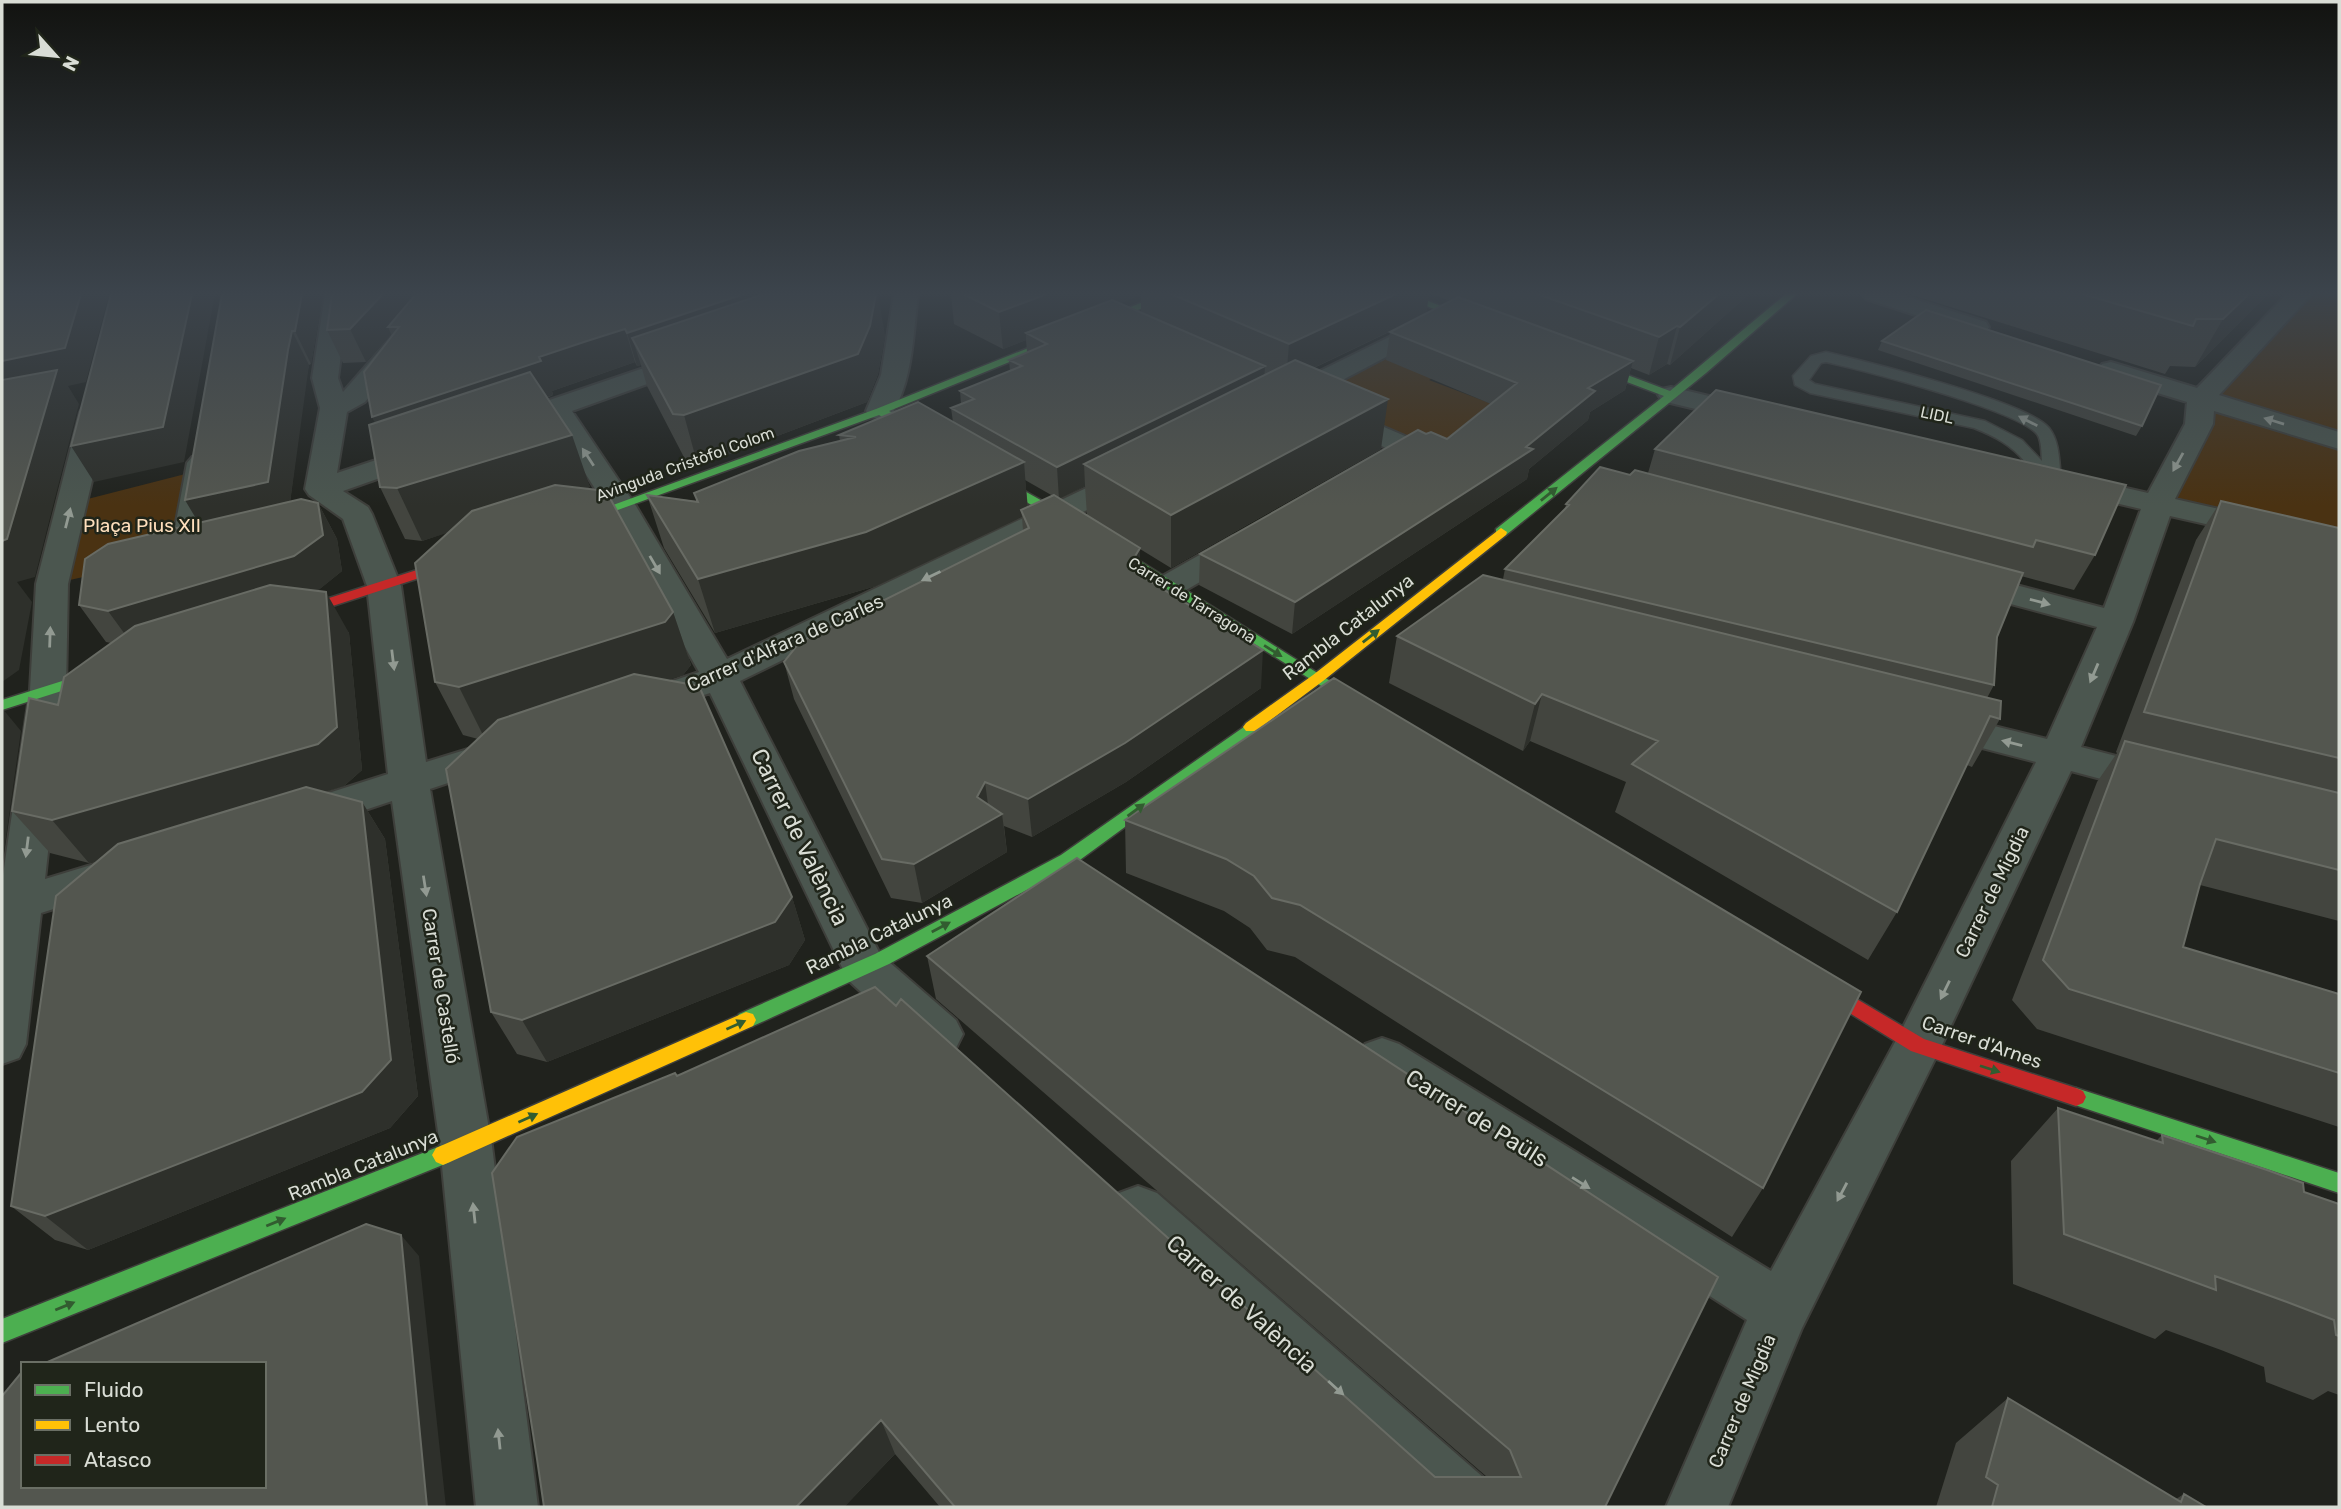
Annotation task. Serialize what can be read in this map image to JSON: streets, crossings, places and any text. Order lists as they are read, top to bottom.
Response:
{
  "streets": {
    "street": [
      "Avinguda Cristòfol Colom",
      "Carrer de Tarragona",
      "Rambla Catalunya",
      "Carrer d'Alfara de Carles",
      "Carrer de València",
      "Carrer de Migdia",
      "Carrer de Castelló",
      "Carrer d'Arnes",
      "Carrer de Paüls"
    ],
    "lane": ["LIDL"]
  },
  "crossings": [
    ["Avinguda Cristòfol Colom", "Carrer de València"],
    ["Carrer de Tarragona", "Rambla Catalunya"],
    ["Carrer de Tarragona", "Carrer d'Alfara de Carles"],
    ["Rambla Catalunya", "Carrer de València"],
    ["Rambla Catalunya", "Carrer de Castelló"],
    ["Carrer d'Alfara de Carles", "Carrer de València"],
    ["Carrer de Migdia", "Carrer d'Arnes"],
    ["Carrer de Migdia", "Carrer de Paüls"]
  ],
  "one_way": [
    "Carrer de Tarragona",
    "Rambla Catalunya",
    "Carrer d'Alfara de Carles",
    "Carrer de Migdia",
    "Carrer d'Arnes",
    "Carrer de Paüls"
  ],
  "parks": ["Plaça Pius XII"],
  "legend": ["Fluido", "Lento", "Atasco"],
  "north": "bottom right"
}
